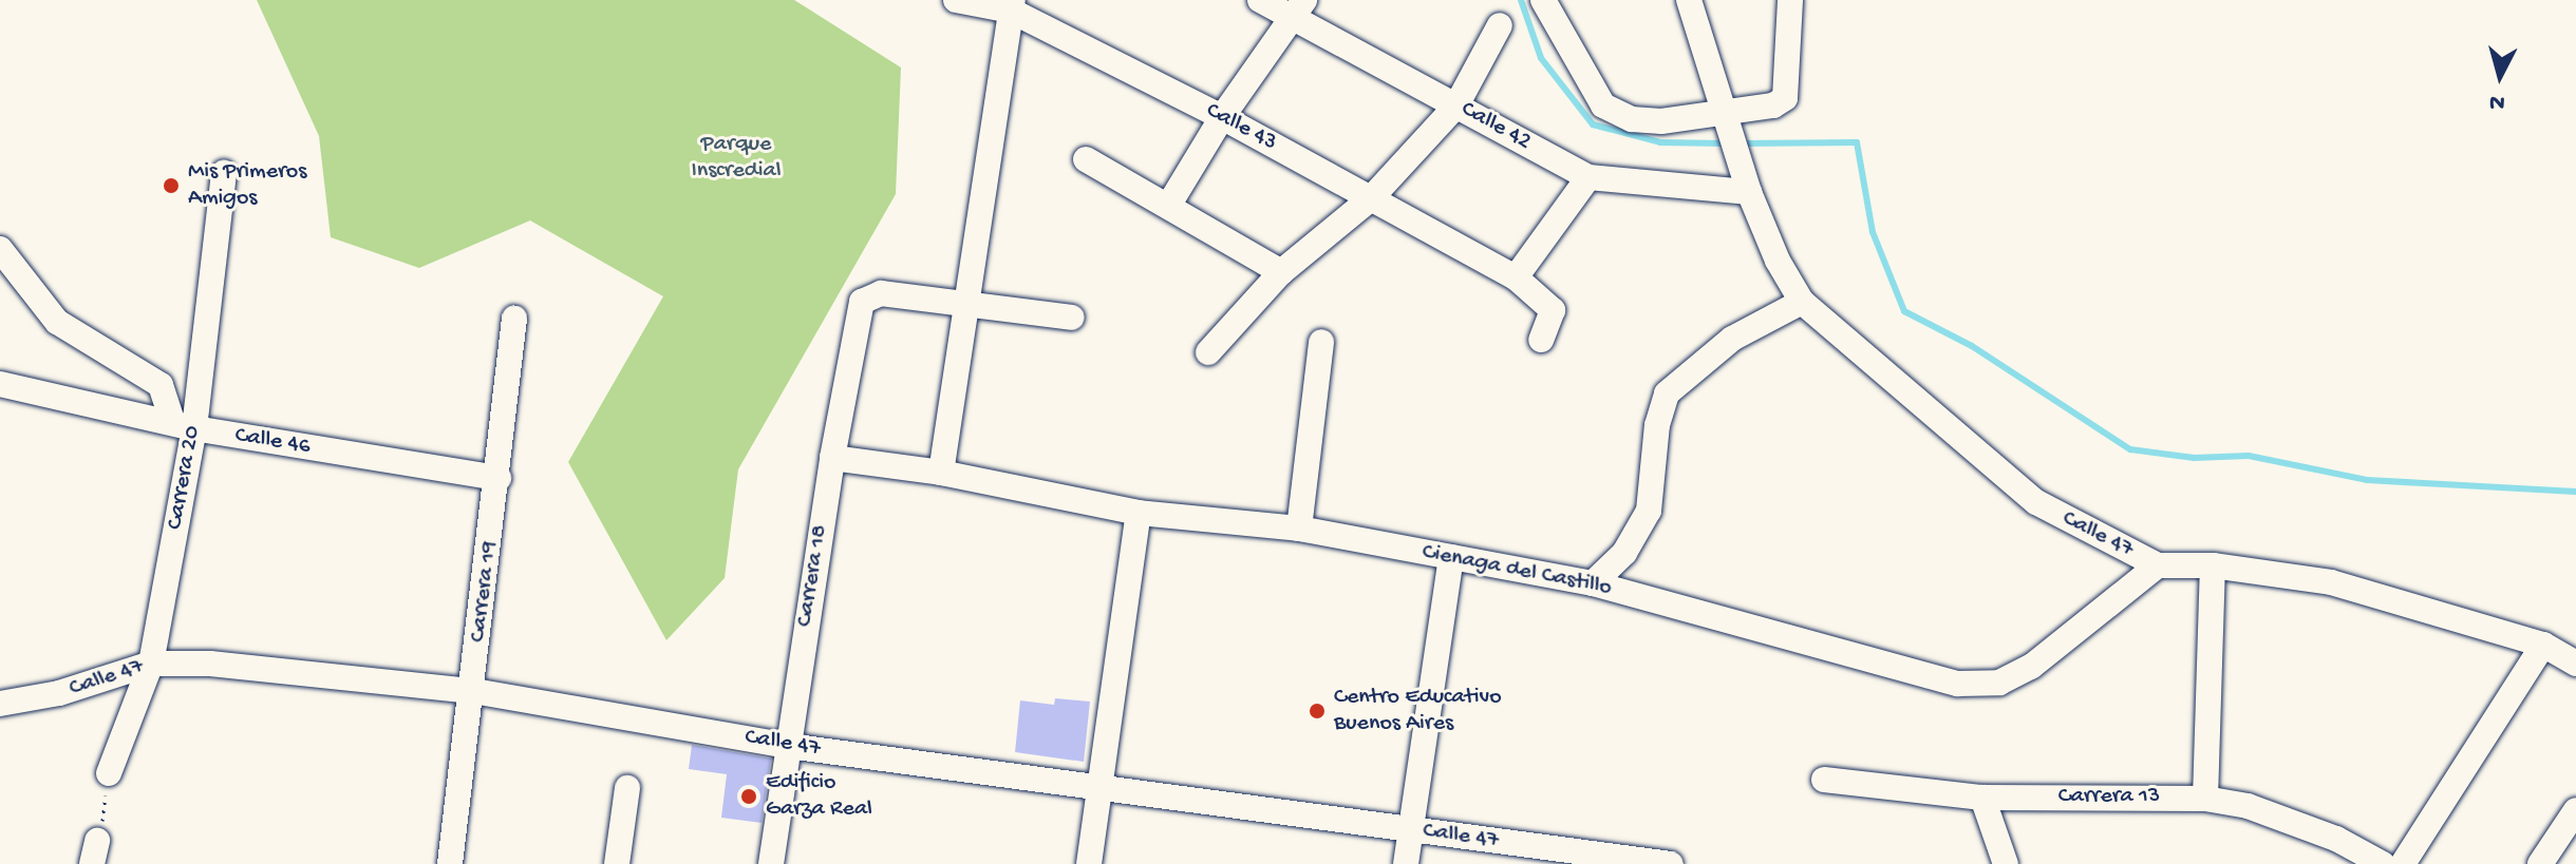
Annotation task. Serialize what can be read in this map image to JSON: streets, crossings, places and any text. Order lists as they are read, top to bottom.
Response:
{
  "streets": {
    "street": [
      "Calle 42",
      "Calle 43",
      "Calle 46",
      "Carrera 20",
      "Calle 47",
      "Cienaga del Castillo",
      "Carrera 18",
      "Carrera 19",
      "Carrera 13"
    ]
  },
  "crossings": [
    ["Calle 42", "Calle 47"],
    ["Calle 46", "Carrera 20"],
    ["Calle 46", "Carrera 19"],
    ["Carrera 20", "Calle 47"],
    ["Calle 47", "Cienaga del Castillo"],
    ["Calle 47", "Carrera 18"],
    ["Calle 47", "Carrera 19"],
    ["Cienaga del Castillo", "Carrera 18"]
  ],
  "parks": ["Parque Inscredial"],
  "places": ["Mis Primeros Amigos", "Centro Educativo Buenos Aires", "Edificio Garza Real"],
  "north": "bottom"
}
